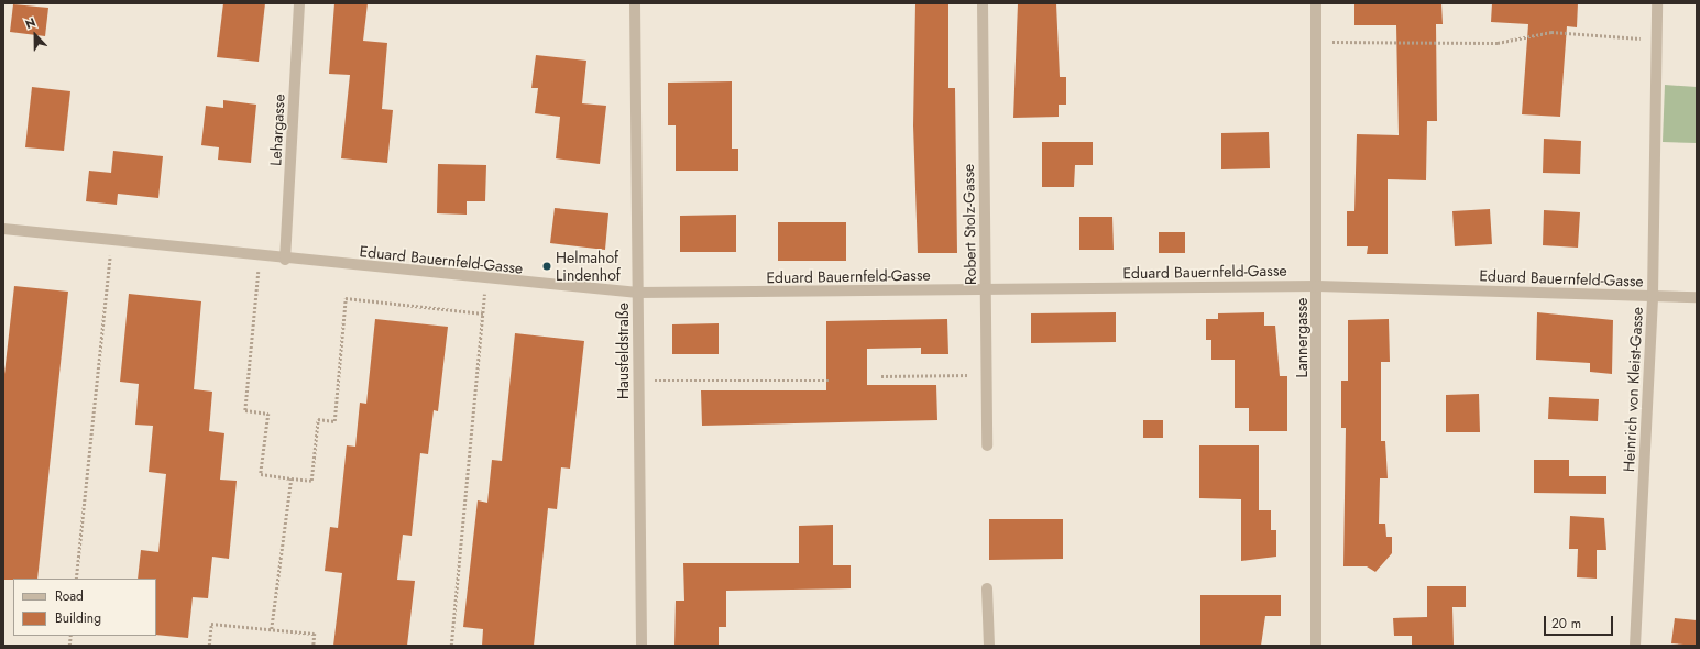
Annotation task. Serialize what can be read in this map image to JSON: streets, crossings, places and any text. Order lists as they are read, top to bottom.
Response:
{
  "streets": {
    "street": [
      "Lehargasse",
      "Robert Stolz-Gasse",
      "Eduard Bauernfeld-Gasse",
      "Lannergasse",
      "Hausfeldstraße",
      "Heinrich von Kleist-Gasse"
    ]
  },
  "crossings": [
    ["Lehargasse", "Eduard Bauernfeld-Gasse"],
    ["Robert Stolz-Gasse", "Eduard Bauernfeld-Gasse"],
    ["Eduard Bauernfeld-Gasse", "Lannergasse"],
    ["Eduard Bauernfeld-Gasse", "Hausfeldstraße"],
    ["Eduard Bauernfeld-Gasse", "Heinrich von Kleist-Gasse"]
  ],
  "places": ["Helmahof Lindenhof"],
  "legend": ["Road", "Building"],
  "scale_bar": "20 m",
  "north": "top"
}
